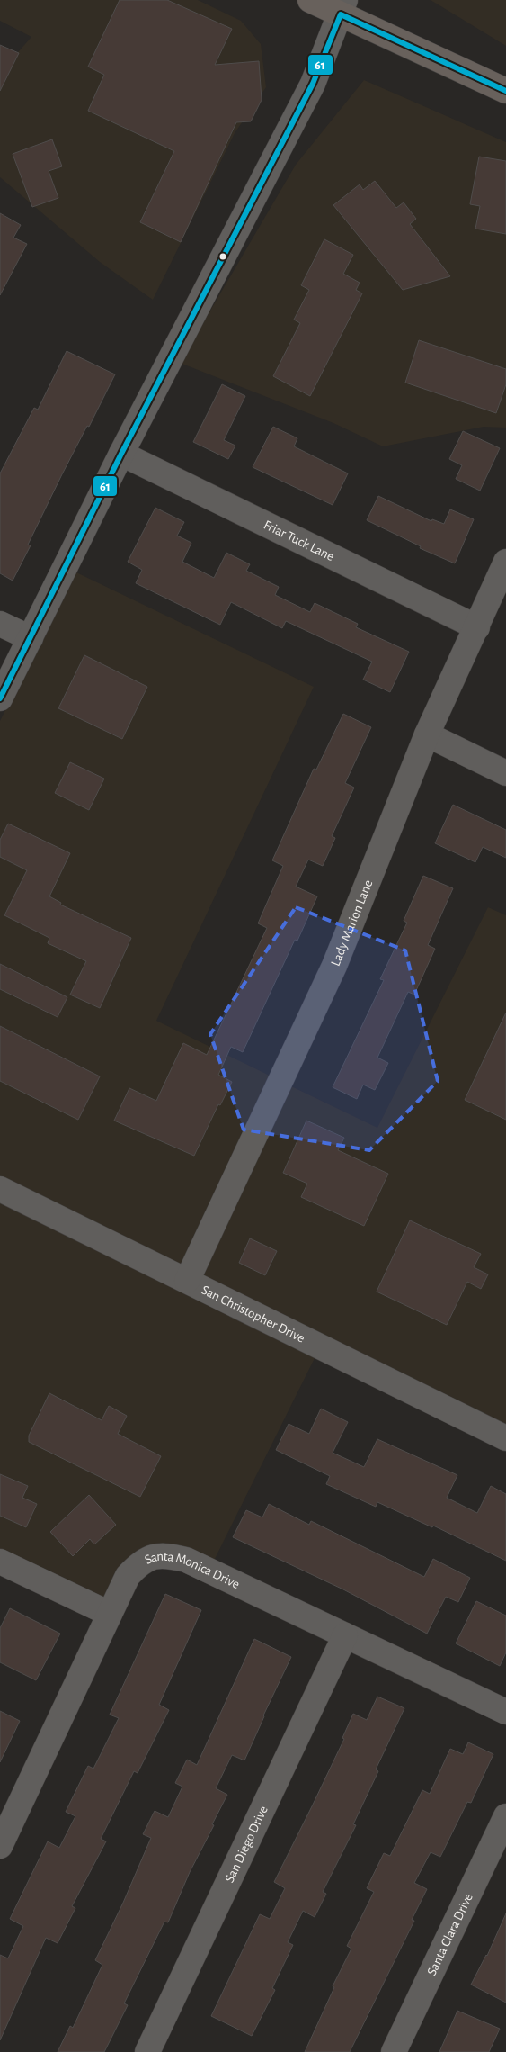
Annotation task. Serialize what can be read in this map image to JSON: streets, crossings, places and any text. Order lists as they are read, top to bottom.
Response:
{
  "streets": {
    "street": [
      "Friar Tuck Lane",
      "Lady Marion Lane",
      "San Christopher Drive",
      "Santa Monica Drive",
      "San Diego Drive",
      "Santa Clara Drive"
    ]
  },
  "crossings": [
    ["Friar Tuck Lane", "Lady Marion Lane"],
    ["Lady Marion Lane", "San Christopher Drive"],
    ["Santa Monica Drive", "San Diego Drive"]
  ],
  "lines": ["transit line 61"]
}
